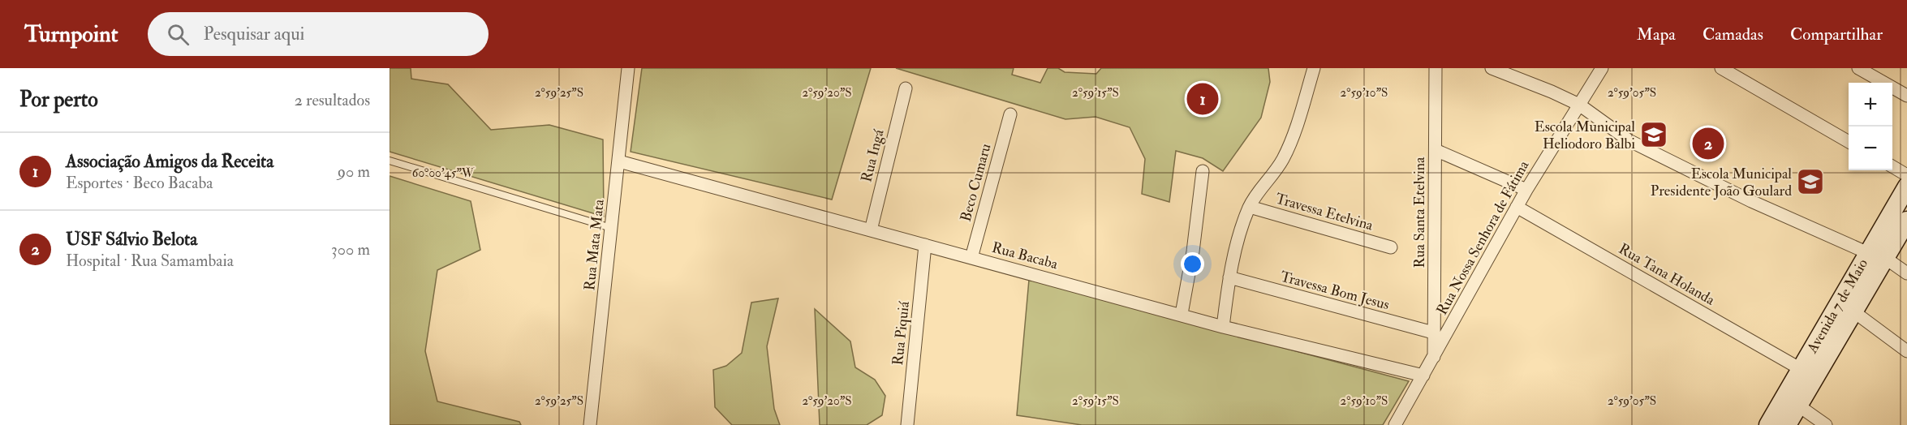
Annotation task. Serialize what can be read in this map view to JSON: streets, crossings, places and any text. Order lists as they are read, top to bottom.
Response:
{
  "streets": {
    "main road": ["Avenida 7 de Maio"],
    "street": [
      "Rua Ingá",
      "Beco Cumaru",
      "Travessa Etelvina",
      "Rua Santa Etelvina",
      "Rua Nossa Senhora de Fátima",
      "Rua Mata Mata",
      "Rua Bacaba",
      "Rua Tana Holanda",
      "Travessa Bom Jesus",
      "Rua Piquiá"
    ]
  },
  "crossings": [
    ["Rua Ingá", "Rua Bacaba"],
    ["Beco Cumaru", "Rua Bacaba"],
    ["Rua Santa Etelvina", "Rua Nossa Senhora de Fátima"],
    ["Rua Santa Etelvina", "Travessa Bom Jesus"],
    ["Rua Nossa Senhora de Fátima", "Rua Bacaba"],
    ["Rua Nossa Senhora de Fátima", "Rua Tana Holanda"],
    ["Rua Mata Mata", "Rua Bacaba"],
    ["Rua Bacaba", "Rua Piquiá"],
    ["Rua Tana Holanda", "Avenida 7 de Maio"]
  ],
  "places": {
    "school or university": ["Escola Municipal Heliodoro Balbi", "Escola Municipal Presidente João Goulard"]
  },
  "page": {
    "header": "Turnpoint",
    "search": "Pesquisar aqui",
    "nav": ["Mapa", "Camadas", "Compartilhar"],
    "heading": ["Por perto", "2 resultados"],
    "pins": ["1", "2"],
    "map_buttons": ["+", "−"],
    "list": [
      {
        "mark": "1",
        "name": "Associação Amigos da Receita",
        "note": "Esportes · Beco Bacaba",
        "value": "90 m"
      },
      {
        "mark": "2",
        "name": "USF Sálvio Belota",
        "note": "Hospital · Rua Samambaia",
        "value": "300 m"
      }
    ]
  },
  "coordinates": [
    "2°59'25\"S",
    "2°59'20\"S",
    "2°59'15\"S",
    "2°59'10\"S",
    "2°59'05\"S",
    "60°00'45\"W"
  ]
}
